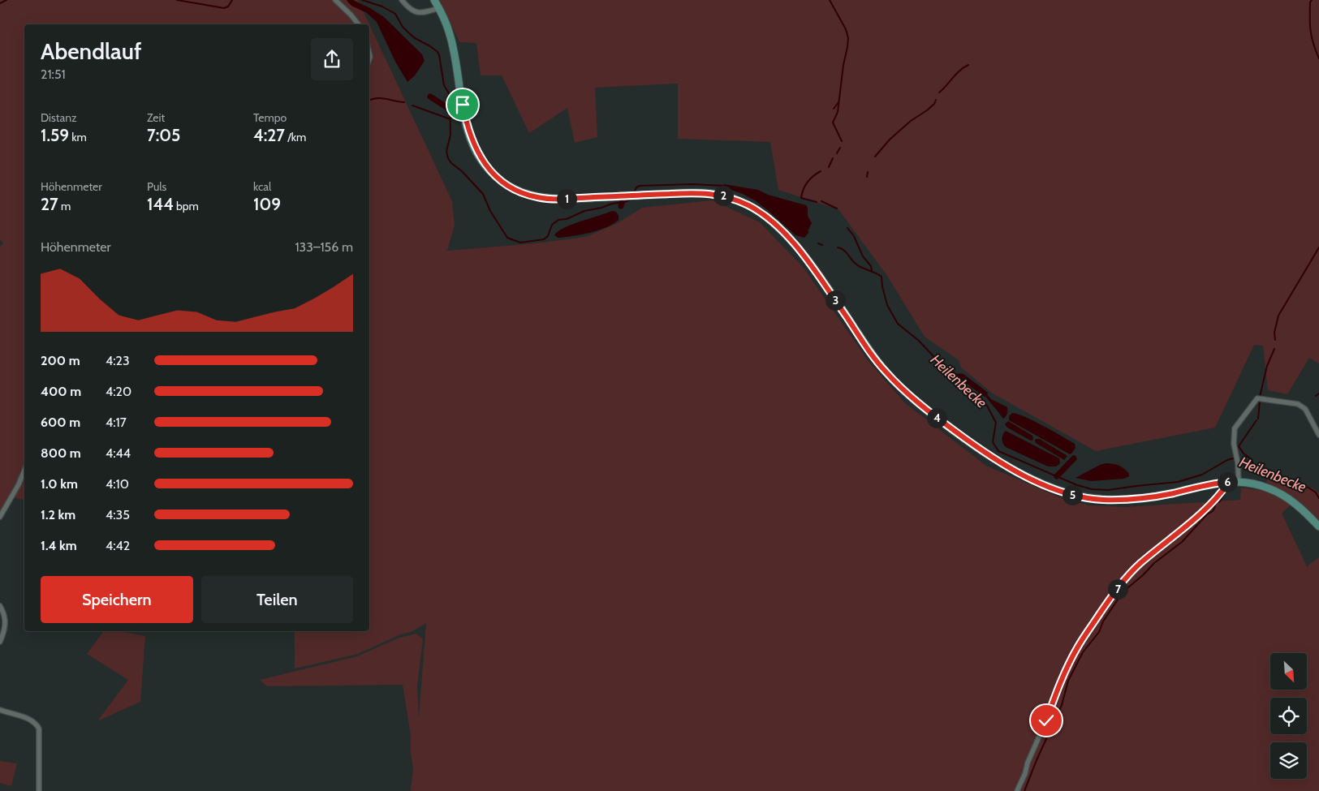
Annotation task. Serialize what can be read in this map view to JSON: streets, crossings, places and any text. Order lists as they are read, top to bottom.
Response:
{
  "water": ["Heilenbecke"],
  "north": "bottom right",
  "page": {
    "heading": ["Abendlauf", "21:51"],
    "stats": [
      ["Distanz", "1.59 km"],
      ["Zeit", "7:05"],
      ["Tempo", "4:27 /km"],
      ["Höhenmeter", "27 m"],
      ["Puls", "144 bpm"],
      ["kcal", "109"]
    ],
    "pins": [
      "2",
      "1",
      "3",
      "4",
      "6",
      "5",
      "7"
    ],
    "chart": ["Höhenmeter", "133–156 m"],
    "list": [
      {
        "name": "200 m",
        "note": "4:23"
      },
      {
        "name": "400 m",
        "note": "4:20"
      },
      {
        "name": "600 m",
        "note": "4:17"
      },
      {
        "name": "800 m",
        "note": "4:44"
      },
      {
        "name": "1.0 km",
        "note": "4:10"
      },
      {
        "name": "1.2 km",
        "note": "4:35"
      },
      {
        "name": "1.4 km",
        "note": "4:42"
      }
    ],
    "buttons": ["Speichern", "Teilen"]
  }
}
